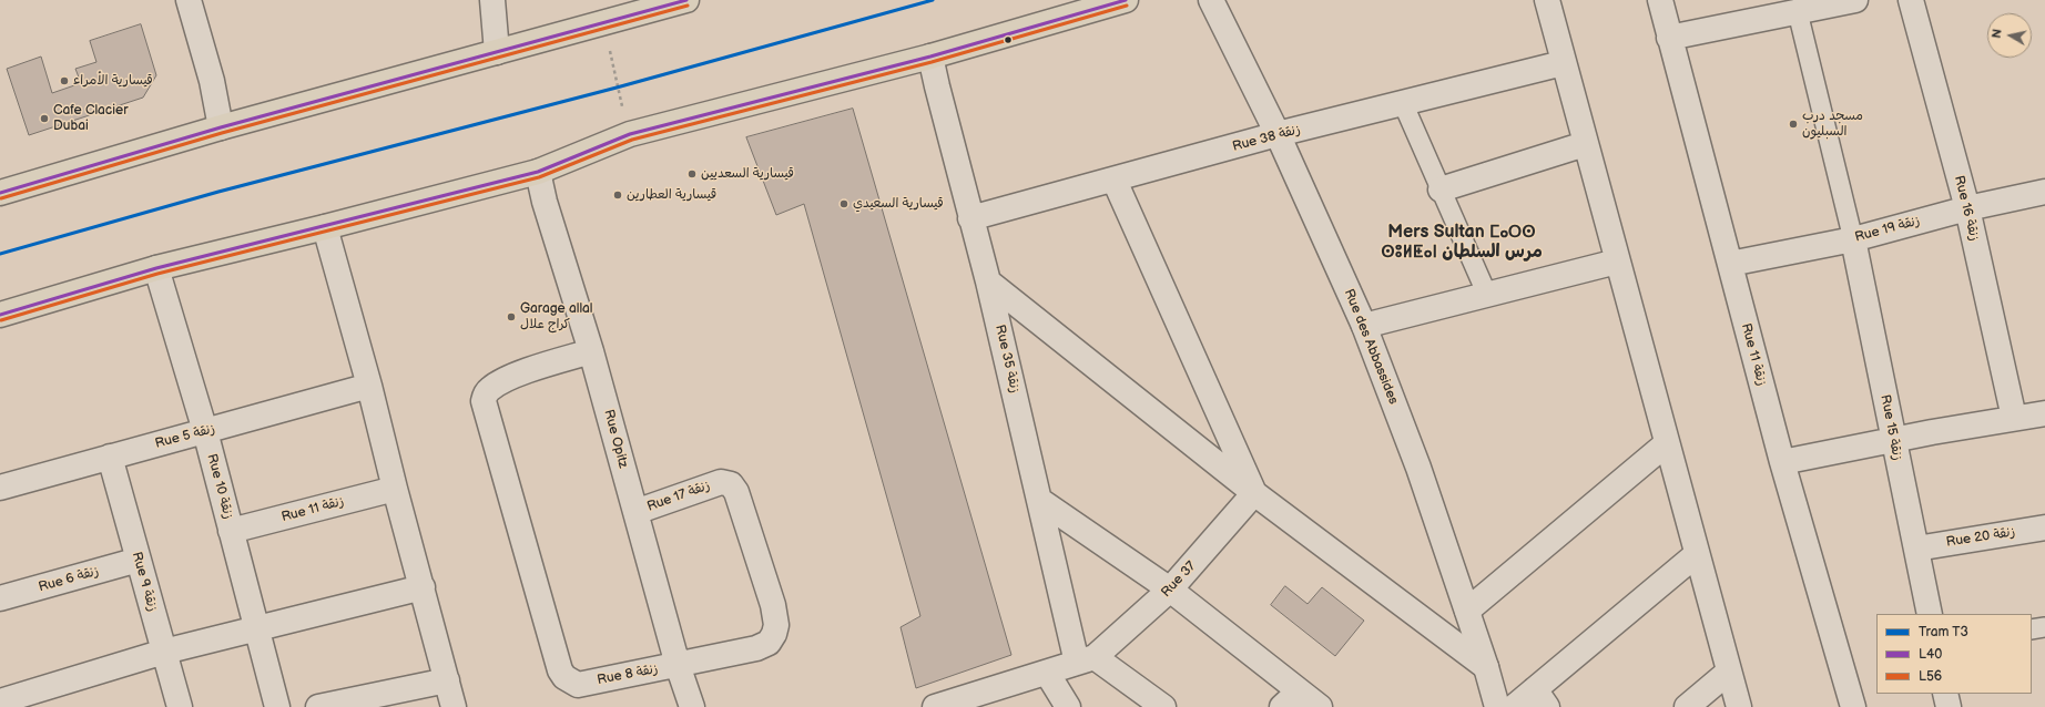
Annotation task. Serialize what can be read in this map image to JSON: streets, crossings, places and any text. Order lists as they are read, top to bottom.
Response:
{
  "streets": {
    "street": [
      "Rue 38 زنقة",
      "Rue 16 زنقة",
      "Rue 19 زنقة",
      "Rue des Abbassides",
      "Rue 11 زنقة",
      "Rue 35 زنقة",
      "Rue 15 زنقة",
      "Rue 5 زنقة",
      "Rue Opitz",
      "Rue 10 زنقة",
      "Rue 17 زنقة",
      "Rue 20 زنقة",
      "Rue 6 زنقة",
      "Rue 37",
      "Rue 9 زنقة",
      "Rue 8 زنقة"
    ]
  },
  "crossings": [
    ["Rue 38 زنقة", "Rue des Abbassides"],
    ["Rue 38 زنقة", "Rue 35 زنقة"],
    ["Rue 16 زنقة", "Rue 19 زنقة"],
    ["Rue 19 زنقة", "Rue 11 زنقة"],
    ["Rue 19 زنقة", "Rue 15 زنقة"],
    ["Rue 11 زنقة", "Rue 10 زنقة"],
    ["Rue 35 زنقة", "Rue 37"],
    ["Rue 15 زنقة", "Rue 20 زنقة"],
    ["Rue 5 زنقة", "Rue 10 زنقة"],
    ["Rue 5 زنقة", "Rue 9 زنقة"],
    ["Rue Opitz", "Rue 17 زنقة"],
    ["Rue Opitz", "Rue 8 زنقة"],
    ["Rue 17 زنقة", "Rue 8 زنقة"],
    ["Rue 6 زنقة", "Rue 9 زنقة"]
  ],
  "districts": ["Mers Sultan ⵎⴰⵔⵙ ⵙⵓⵍⵟⴰⵏ مرس السلطان"],
  "places": [
    "قيسارية الأمراء",
    "Cafe Clacier Dubai",
    "مسجد درب السبليون",
    "قيسارية السعديين",
    "قيسارية العطارين",
    "قيسارية السعيدي",
    "Garage allal كراج علال"
  ],
  "lines": ["tram line T3", "transit line L40", "transit line L56"],
  "legend": ["Tram T3", "L40", "L56"],
  "north": "left"
}
